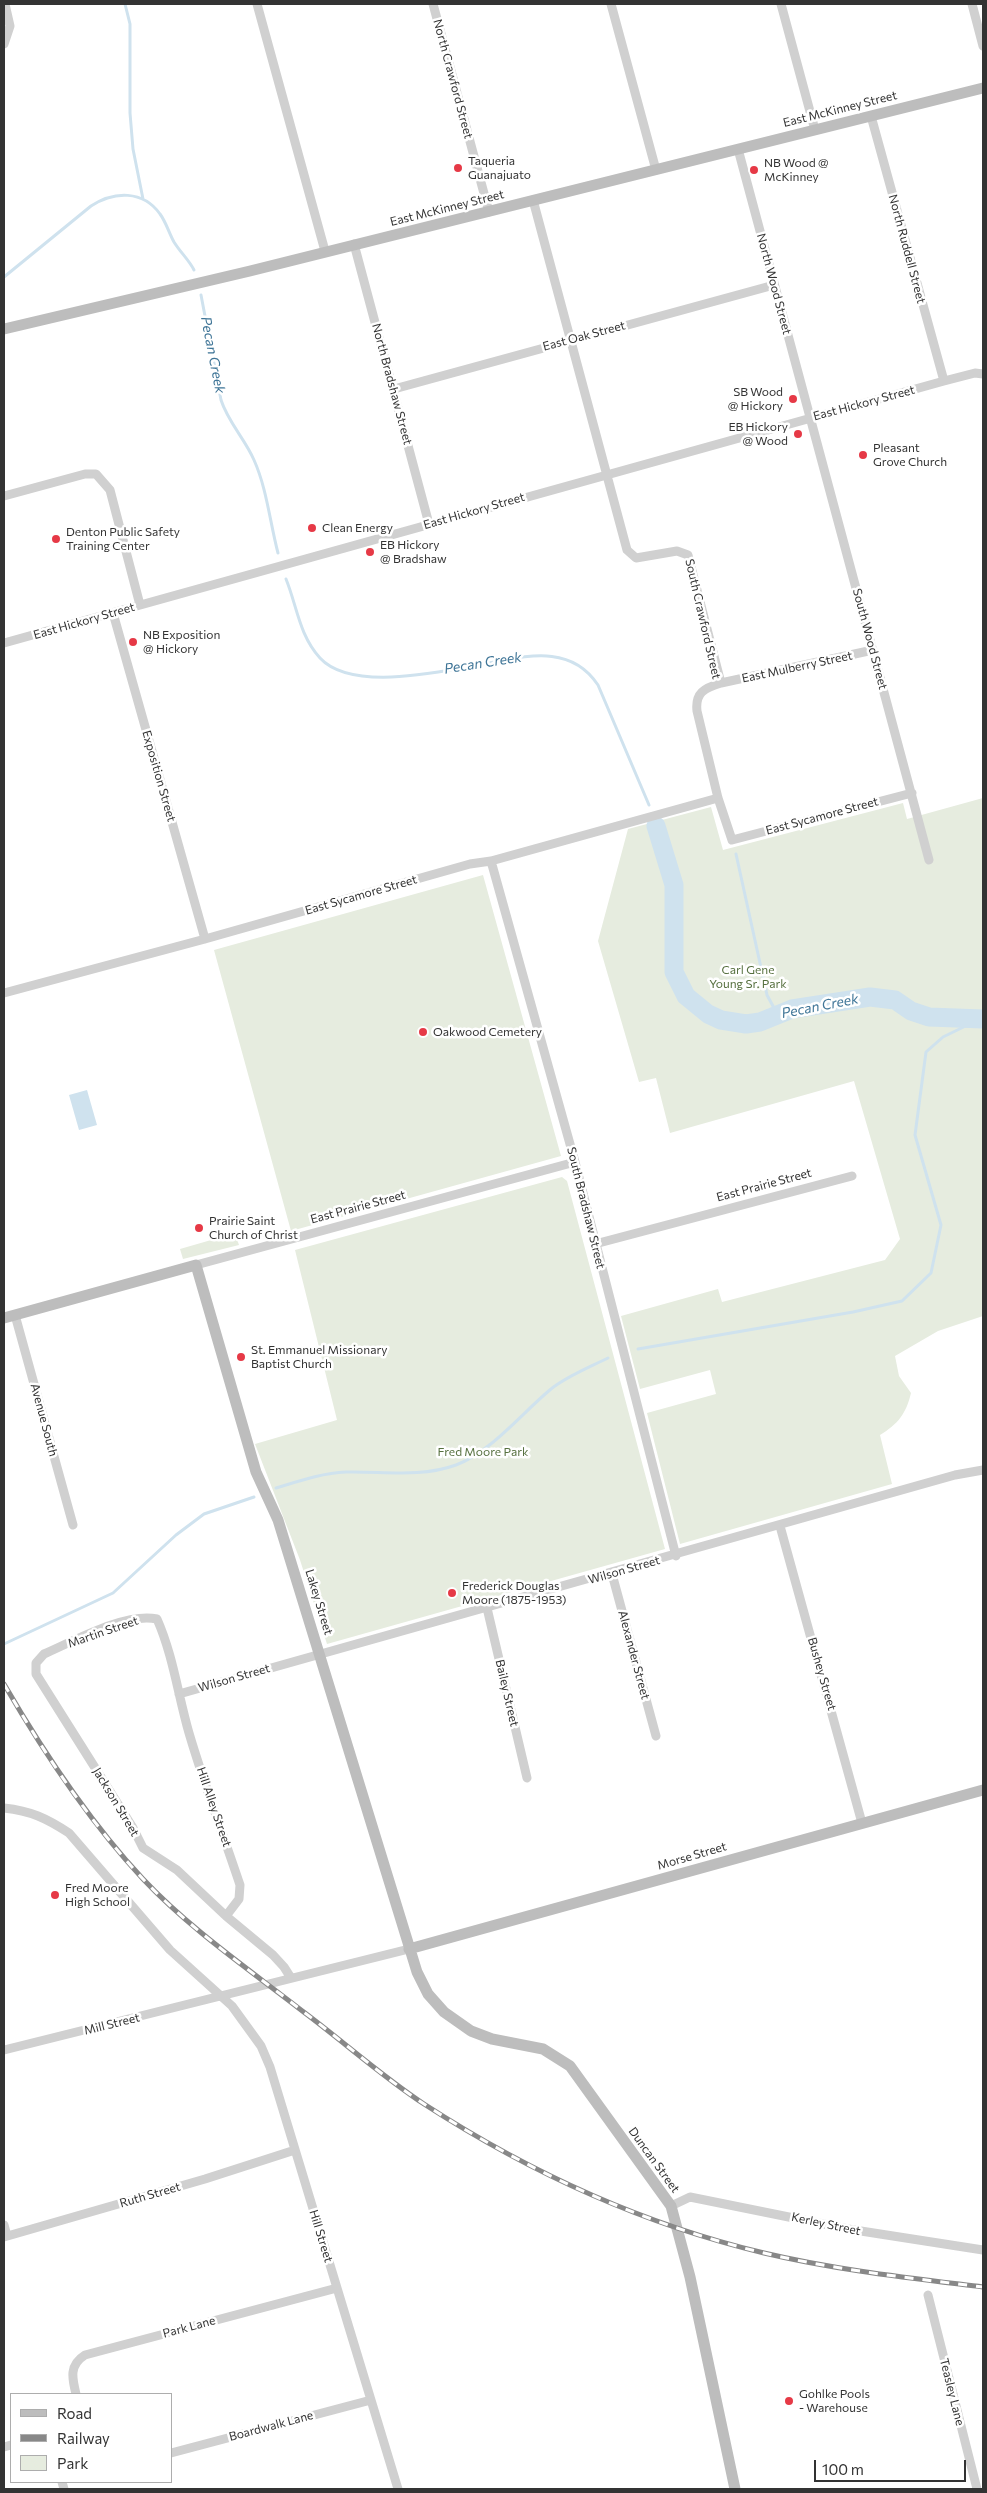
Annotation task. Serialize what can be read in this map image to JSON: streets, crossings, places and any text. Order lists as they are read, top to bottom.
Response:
{
  "streets": {
    "street": [
      "North Crawford Street",
      "East McKinney Street",
      "North Ruddell Street",
      "North Wood Street",
      "East Oak Street",
      "North Bradshaw Street",
      "East Hickory Street",
      "South Crawford Street",
      "South Wood Street",
      "East Mulberry Street",
      "Exposition Street",
      "East Sycamore Street",
      "East Prairie Street",
      "South Bradshaw Street",
      "Avenue South",
      "Wilson Street",
      "Lakey Street",
      "Martin Street",
      "Alexander Street",
      "Bushey Street",
      "Bailey Street",
      "Jackson Street",
      "Hill Alley Street",
      "Morse Street",
      "Mill Street",
      "Duncan Street",
      "Ruth Street",
      "Kerley Street",
      "Hill Street",
      "Park Lane",
      "Teasley Lane",
      "Boardwalk Lane"
    ]
  },
  "crossings": [
    ["North Crawford Street", "East McKinney Street"],
    ["East McKinney Street", "North Ruddell Street"],
    ["East McKinney Street", "North Wood Street"],
    ["East McKinney Street", "North Bradshaw Street"],
    ["North Ruddell Street", "East Hickory Street"],
    ["North Wood Street", "East Oak Street"],
    ["North Wood Street", "East Hickory Street"],
    ["North Wood Street", "South Wood Street"],
    ["East Oak Street", "North Bradshaw Street"],
    ["North Bradshaw Street", "East Hickory Street"],
    ["East Hickory Street", "South Crawford Street"],
    ["East Hickory Street", "South Wood Street"],
    ["East Hickory Street", "Exposition Street"],
    ["South Crawford Street", "East Mulberry Street"],
    ["South Crawford Street", "East Sycamore Street"],
    ["South Wood Street", "East Mulberry Street"],
    ["South Wood Street", "East Sycamore Street"],
    ["Exposition Street", "East Sycamore Street"],
    ["East Sycamore Street", "South Bradshaw Street"],
    ["East Prairie Street", "South Bradshaw Street"],
    ["East Prairie Street", "Avenue South"],
    ["East Prairie Street", "Lakey Street"],
    ["South Bradshaw Street", "Wilson Street"],
    ["Wilson Street", "Lakey Street"],
    ["Wilson Street", "Martin Street"],
    ["Wilson Street", "Alexander Street"],
    ["Wilson Street", "Bushey Street"],
    ["Wilson Street", "Bailey Street"],
    ["Wilson Street", "Hill Alley Street"],
    ["Lakey Street", "Morse Street"],
    ["Lakey Street", "Mill Street"],
    ["Lakey Street", "Duncan Street"],
    ["Martin Street", "Jackson Street"],
    ["Martin Street", "Hill Alley Street"],
    ["Bushey Street", "Morse Street"],
    ["Jackson Street", "Hill Alley Street"],
    ["Jackson Street", "Mill Street"],
    ["Morse Street", "Mill Street"],
    ["Morse Street", "Duncan Street"],
    ["Mill Street", "Duncan Street"],
    ["Mill Street", "Hill Street"],
    ["Duncan Street", "Kerley Street"],
    ["Ruth Street", "Hill Street"],
    ["Hill Street", "Park Lane"],
    ["Hill Street", "Boardwalk Lane"]
  ],
  "water": ["Pecan Creek"],
  "parks": ["Carl Gene Young Sr. Park", "Fred Moore Park"],
  "places": [
    "Taqueria Guanajuato",
    "NB Wood @ McKinney",
    "SB Wood @ Hickory",
    "EB Hickory @ Wood",
    "Pleasant Grove Church",
    "Clean Energy",
    "Denton Public Safety Training Center",
    "EB Hickory @ Bradshaw",
    "NB Exposition @ Hickory",
    "Oakwood Cemetery",
    "Prairie Saint Church of Christ",
    "St. Emmanuel Missionary Baptist Church",
    "Frederick Douglas Moore (1875-1953)",
    "Fred Moore High School",
    "Gohlke Pools - Warehouse"
  ],
  "legend": ["Road", "Railway", "Park"],
  "scale_bar": "100 m"
}
